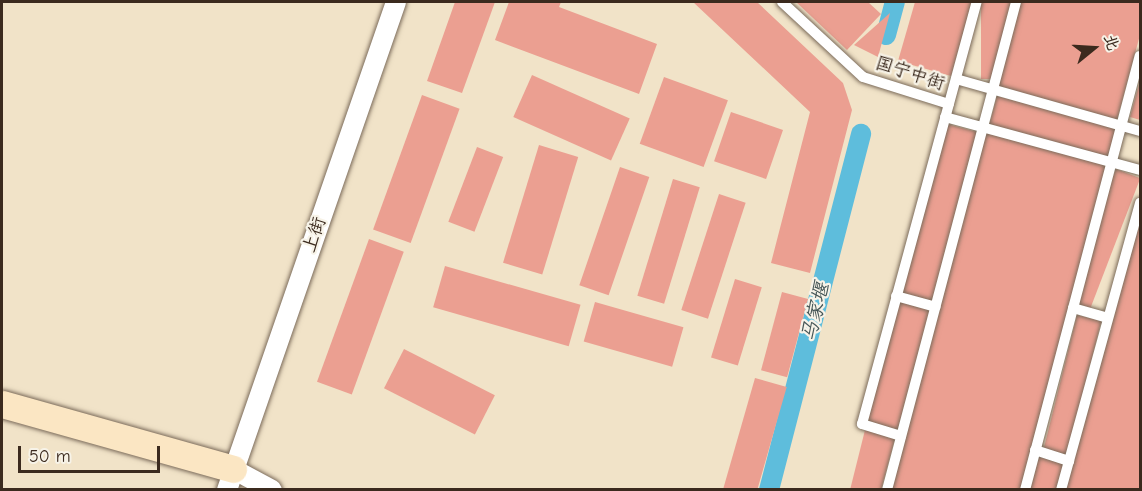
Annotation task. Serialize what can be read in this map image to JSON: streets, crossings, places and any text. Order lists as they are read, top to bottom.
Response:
{
  "streets": {
    "street": ["上街"],
    "lane": ["国宁中街"]
  },
  "water": ["马家堰"],
  "scale_bar": "50 m",
  "north": "right"
}
